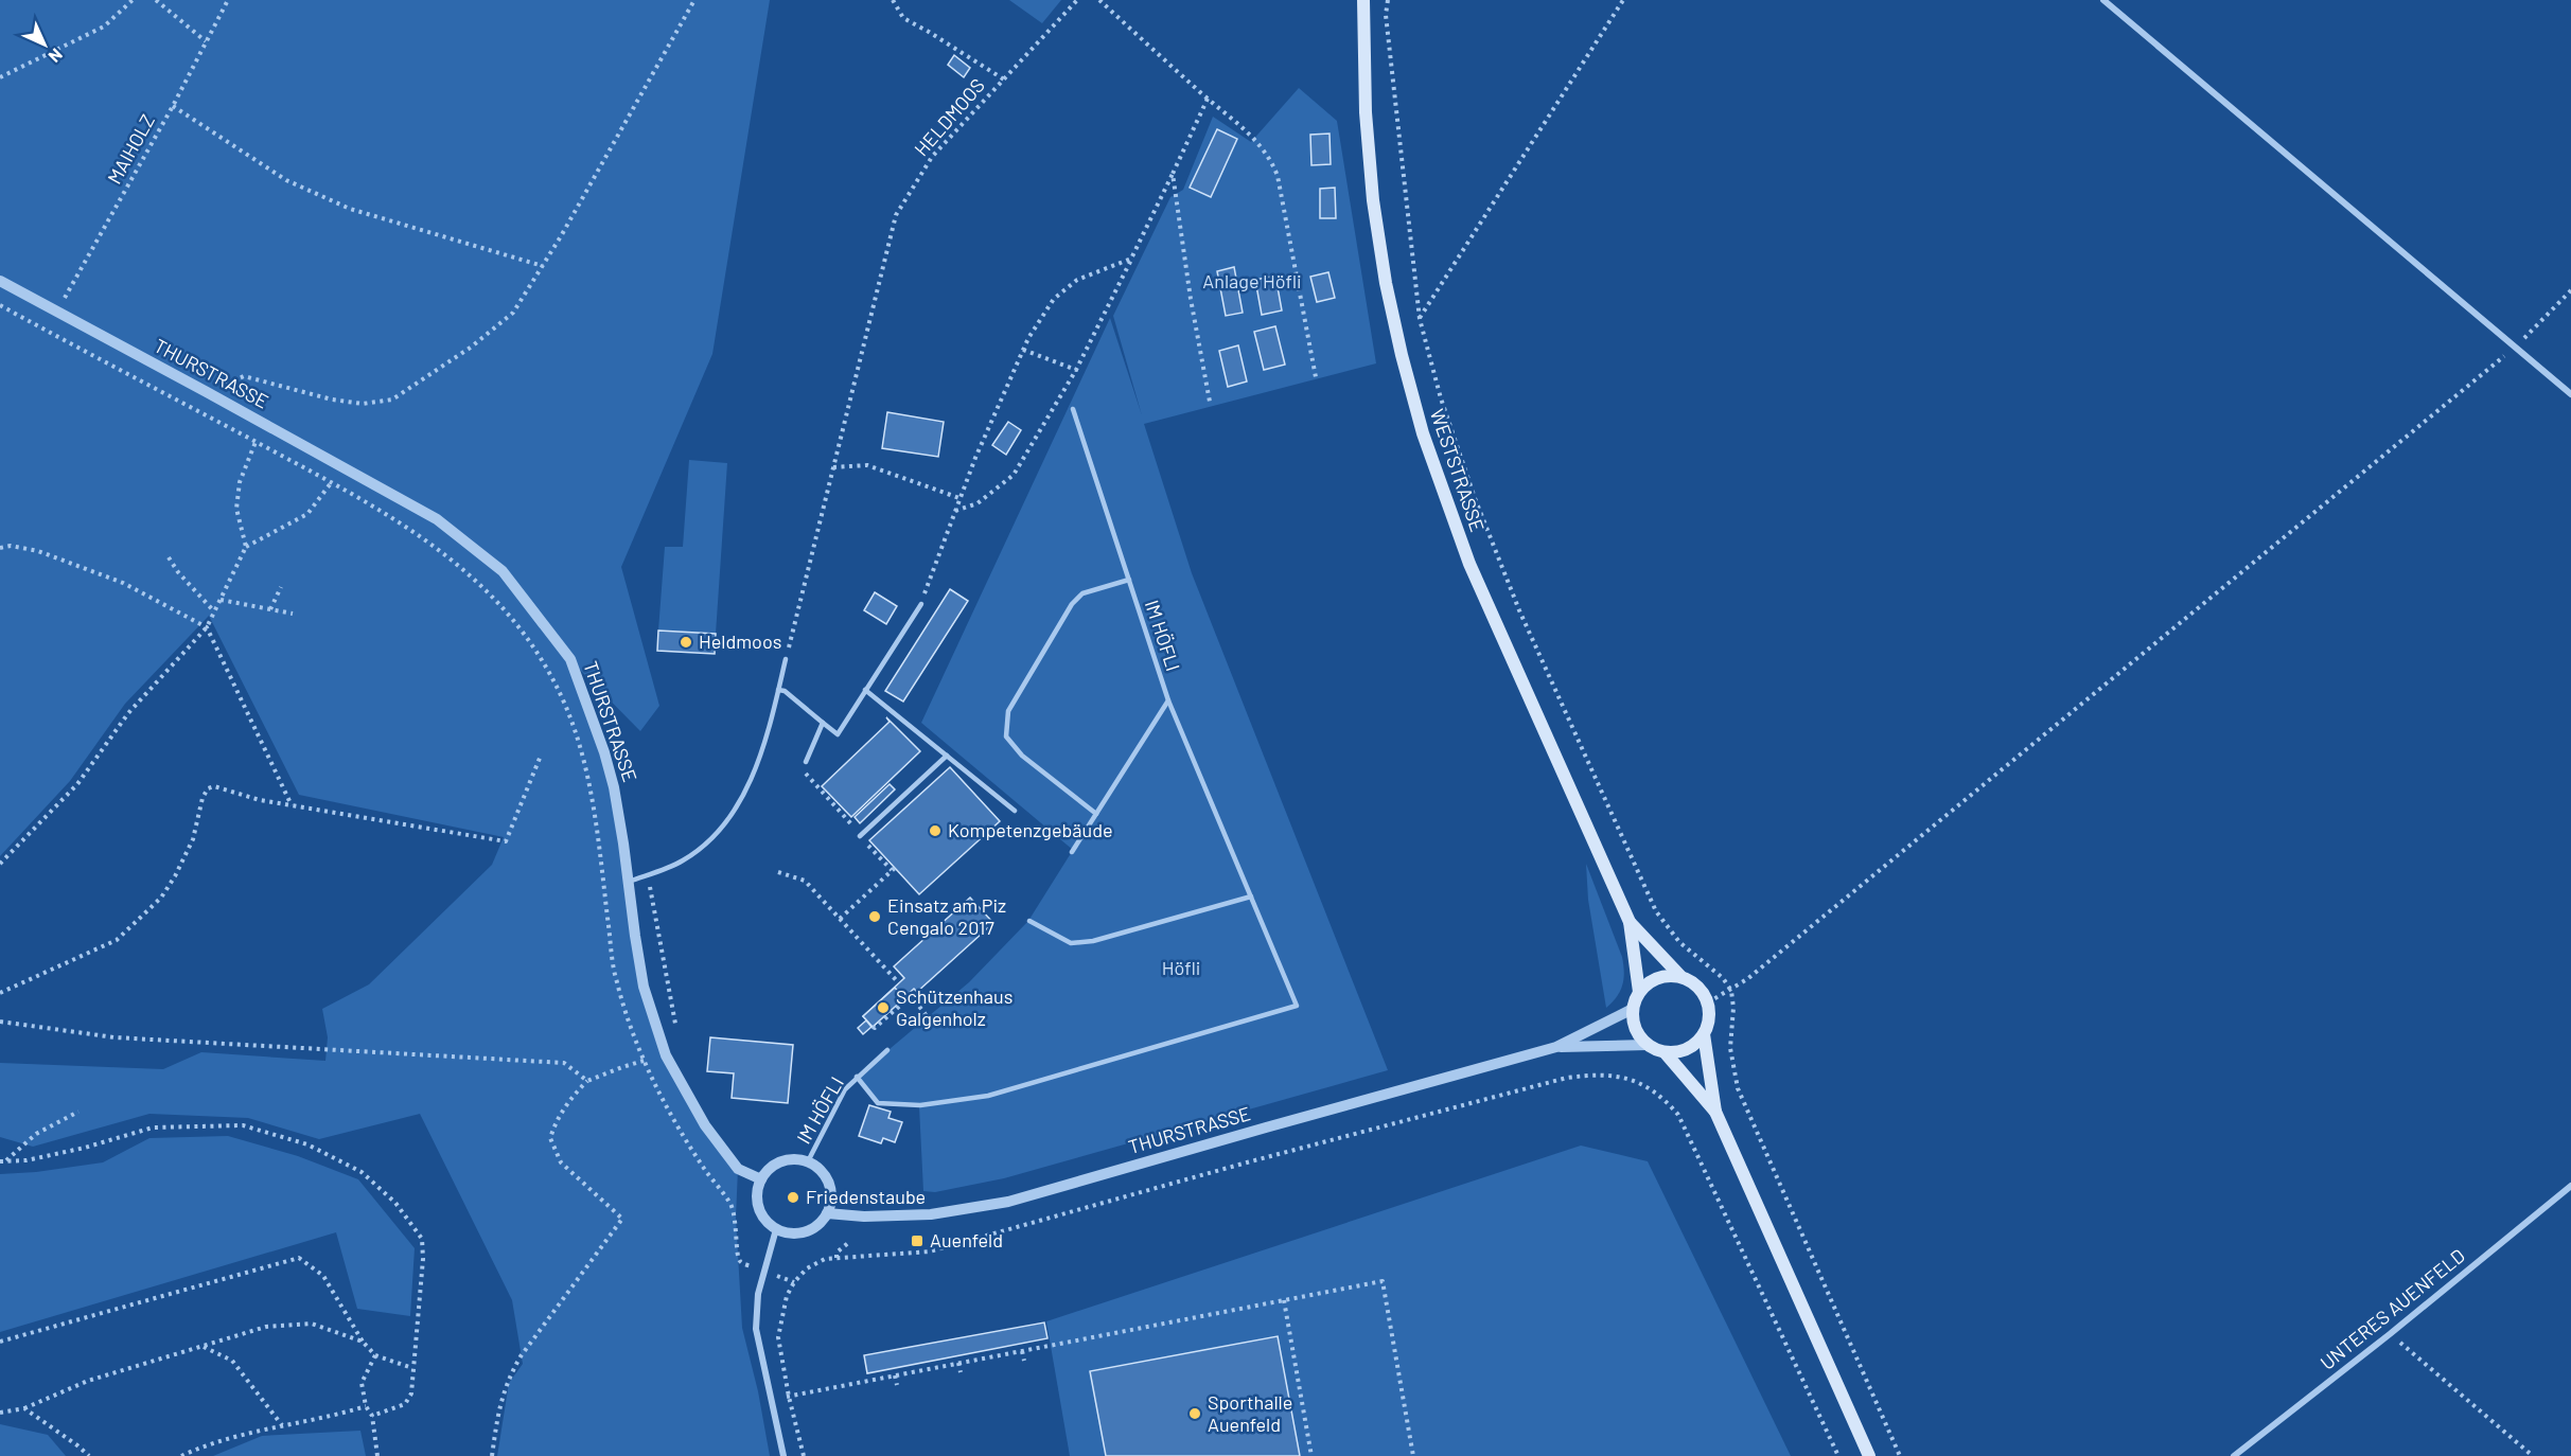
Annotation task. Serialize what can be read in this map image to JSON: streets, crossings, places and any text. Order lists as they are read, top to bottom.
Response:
{
  "streets": {
    "main road": ["WESTSTRASSE"],
    "street": ["THURSTRASSE", "UNTERES AUENFELD"],
    "lane": ["IM HÖFLI"],
    "path": ["HELDMOOS", "MAIHOLZ"]
  },
  "crossings": [
    ["MAIHOLZ", "THURSTRASSE"],
    ["THURSTRASSE", "WESTSTRASSE"],
    ["THURSTRASSE", "IM HÖFLI"]
  ],
  "parks": ["Anlage Höfli", "Höfli"],
  "places": {
    "other": [
      "Heldmoos",
      "Kompetenzgebäude",
      "Einsatz am Piz Cengalo 2017",
      "Schützenhaus Galgenholz",
      "Friedenstaube",
      "Sporthalle Auenfeld"
    ],
    "transit": ["Auenfeld"]
  },
  "north": "bottom right"
}
